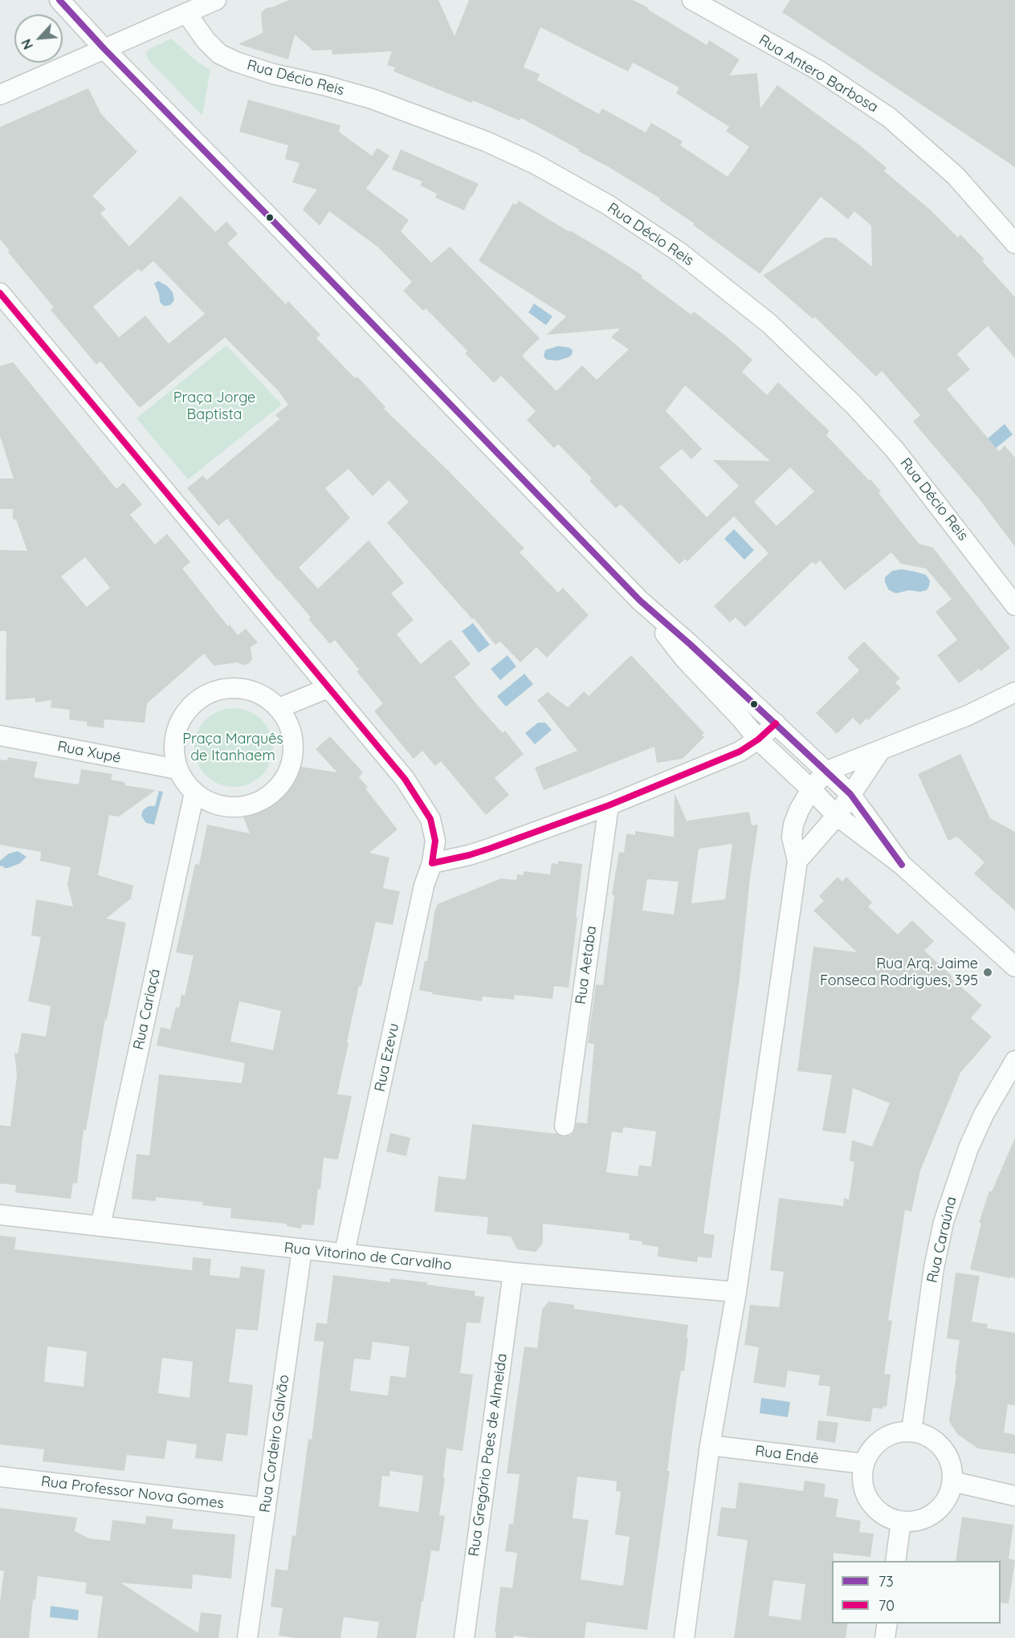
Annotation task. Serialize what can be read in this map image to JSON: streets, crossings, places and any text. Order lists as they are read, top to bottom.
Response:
{
  "streets": {
    "street": [
      "Rua Antero Barbosa",
      "Rua Décio Reis",
      "Rua Xupé",
      "Rua Aetaba",
      "Rua Cariaçá",
      "Rua Ezevu",
      "Rua Caraúna",
      "Rua Vitorino de Carvalho",
      "Rua Cordeiro Galvão",
      "Rua Gregório Paes de Almeida",
      "Rua Endê",
      "Rua Professor Nova Gomes"
    ]
  },
  "crossings": [
    ["Rua Xupé", "Rua Cariaçá"],
    ["Rua Cariaçá", "Rua Vitorino de Carvalho"],
    ["Rua Ezevu", "Rua Vitorino de Carvalho"],
    ["Rua Caraúna", "Rua Endê"],
    ["Rua Vitorino de Carvalho", "Rua Cordeiro Galvão"],
    ["Rua Vitorino de Carvalho", "Rua Gregório Paes de Almeida"],
    ["Rua Cordeiro Galvão", "Rua Professor Nova Gomes"]
  ],
  "parks": ["Praça Jorge Baptista", "Praça Marquês de Itanhaem"],
  "places": ["Rua Arq. Jaime Fonseca Rodrigues, 395"],
  "lines": ["transit line 73", "transit line 70"],
  "legend": ["73", "70"],
  "north": "bottom left"
}
